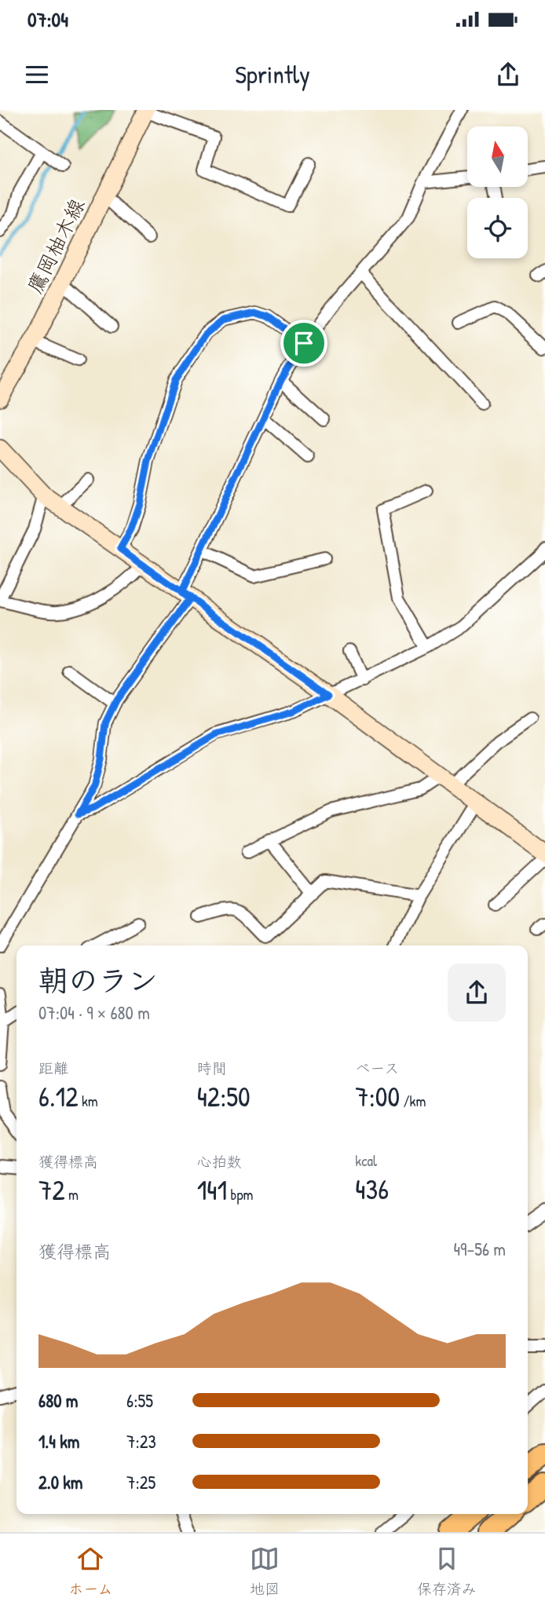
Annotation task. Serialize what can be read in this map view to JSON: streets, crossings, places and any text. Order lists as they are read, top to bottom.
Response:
{
  "streets": {
    "street": ["鷹岡柚木線"]
  },
  "north": "top",
  "page": {
    "status": "07:04",
    "header": "Sprintly",
    "heading": ["朝のラン", "07:04 · 9 × 680 m"],
    "stats": [
      ["距離", "6.12 km"],
      ["時間", "42:50"],
      ["ペース", "7:00 /km"],
      ["獲得標高", "72 m"],
      ["心拍数", "141 bpm"],
      ["kcal", "436"]
    ],
    "chart": ["獲得標高", "49–56 m"],
    "list": [
      {
        "name": "680 m",
        "note": "6:55"
      },
      {
        "name": "1.4 km",
        "note": "7:23"
      },
      {
        "name": "2.0 km",
        "note": "7:25"
      }
    ],
    "tabs": ["ホーム", "地図", "保存済み"]
  }
}
